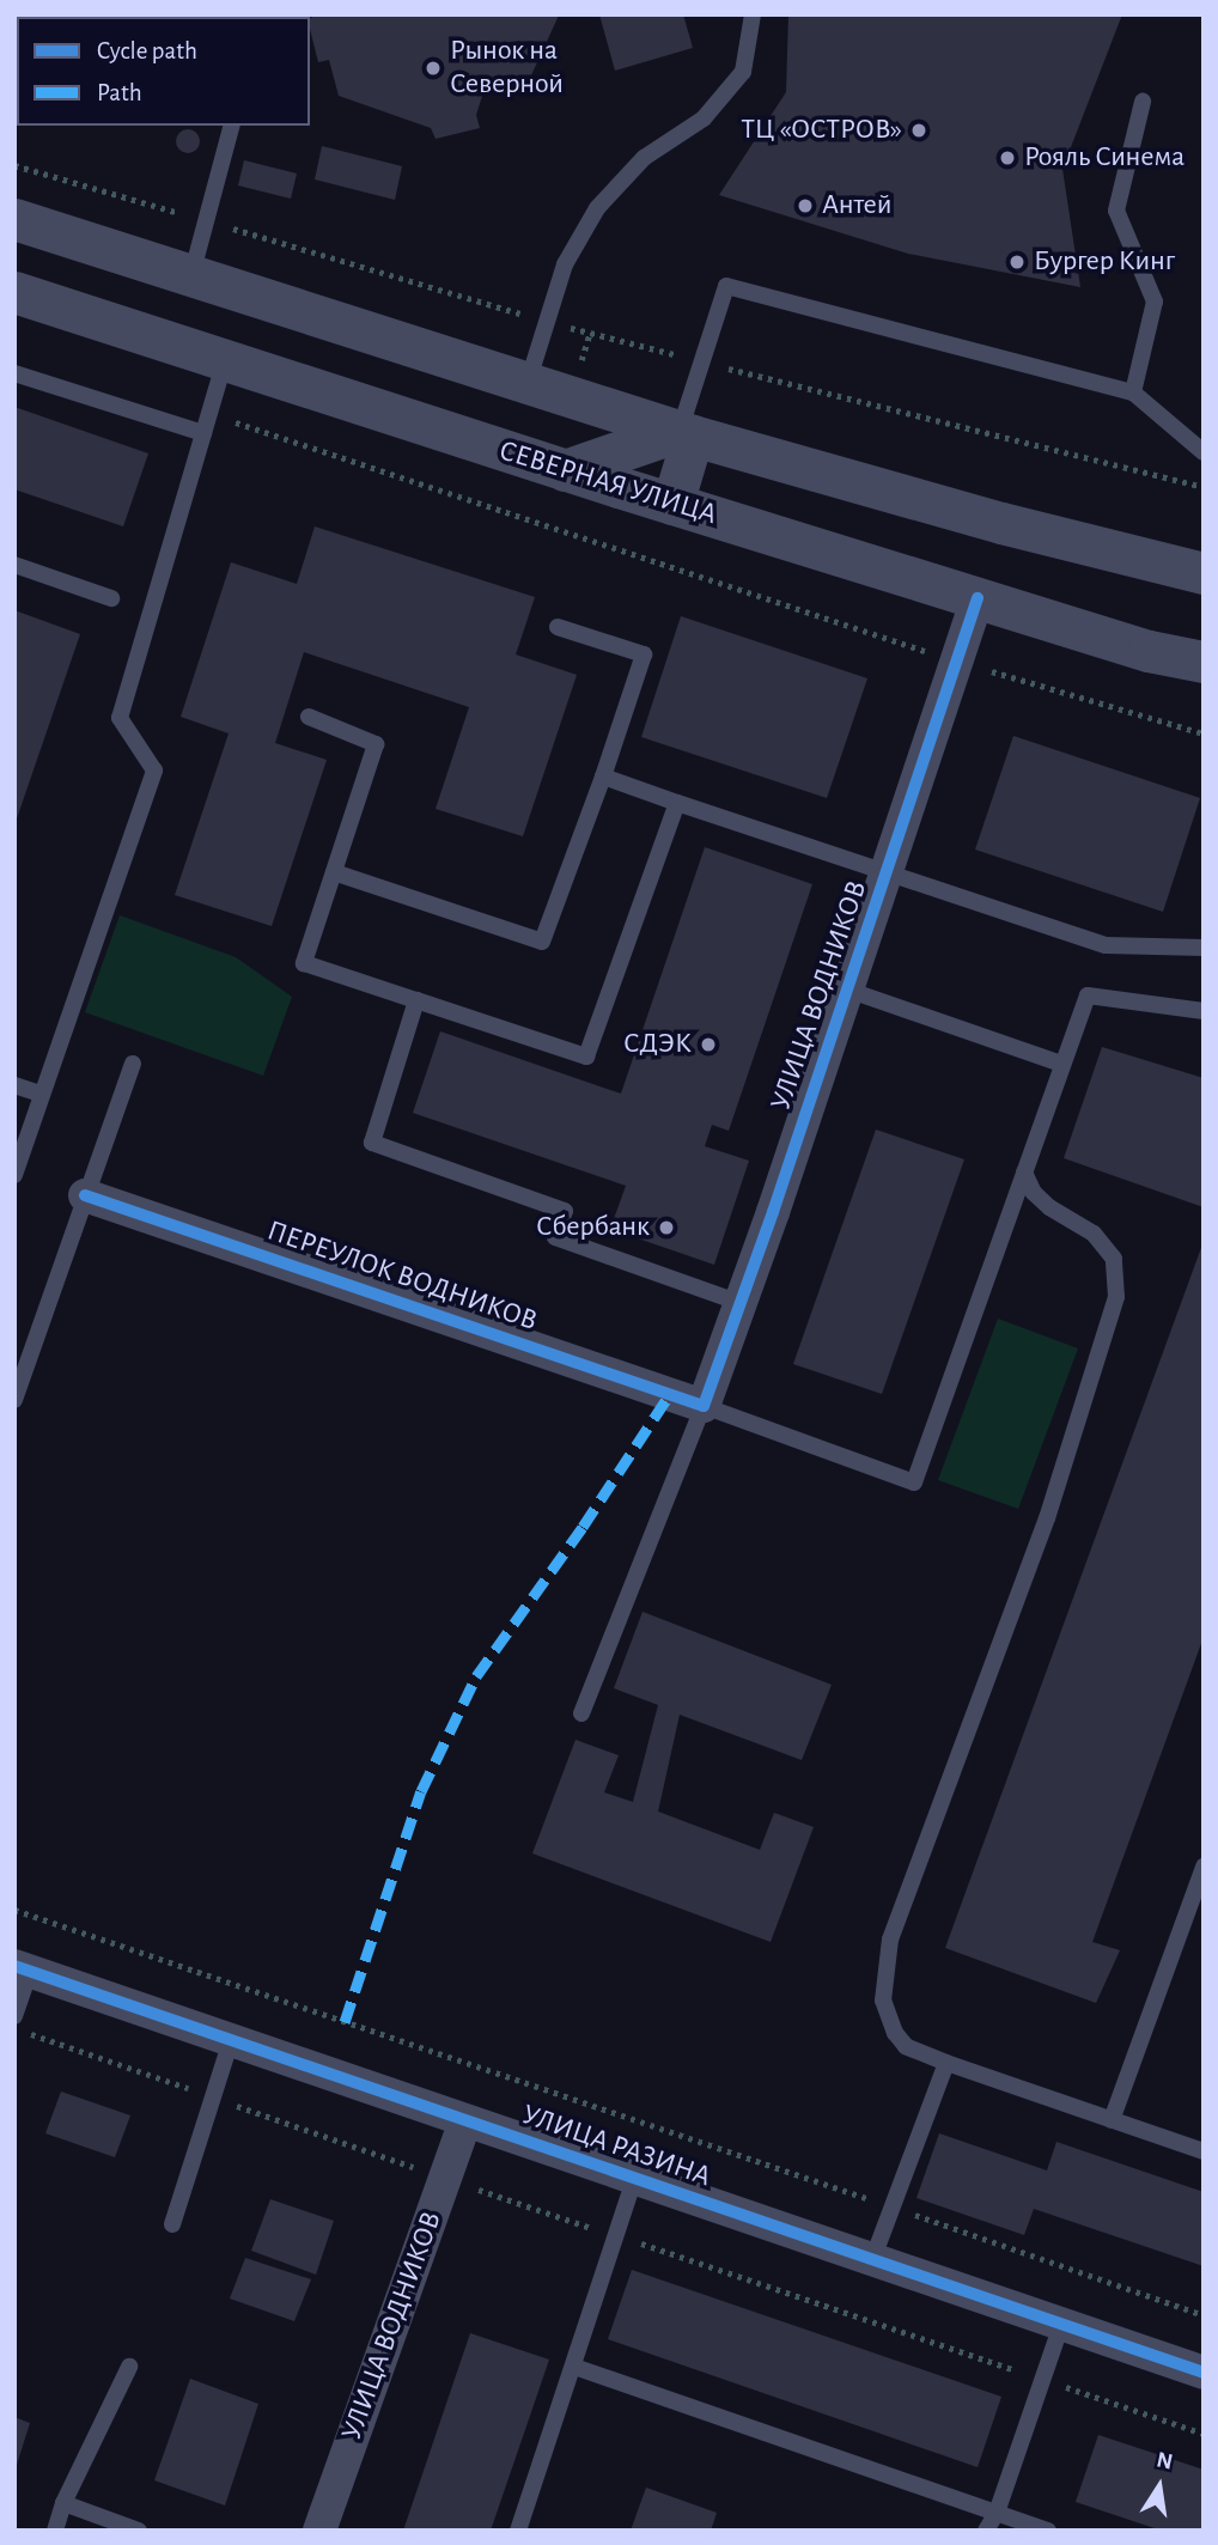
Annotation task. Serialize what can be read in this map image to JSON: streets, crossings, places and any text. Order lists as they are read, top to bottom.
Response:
{
  "streets": {
    "street": [
      "СЕВЕРНАЯ УЛИЦА",
      "УЛИЦА ВОДНИКОВ",
      "ПЕРЕУЛОК ВОДНИКОВ",
      "УЛИЦА РАЗИНА"
    ]
  },
  "crossings": [
    ["СЕВЕРНАЯ УЛИЦА", "УЛИЦА ВОДНИКОВ"],
    ["УЛИЦА ВОДНИКОВ", "ПЕРЕУЛОК ВОДНИКОВ"],
    ["УЛИЦА ВОДНИКОВ", "УЛИЦА РАЗИНА"]
  ],
  "places": [
    "Рынок на Северной",
    "ТЦ «ОСТРОВ»",
    "Рояль Синема",
    "Антей",
    "Бургер Кинг",
    "СДЭК",
    "Сбербанк"
  ],
  "legend": ["Cycle path", "Path"],
  "north": "top"
}
